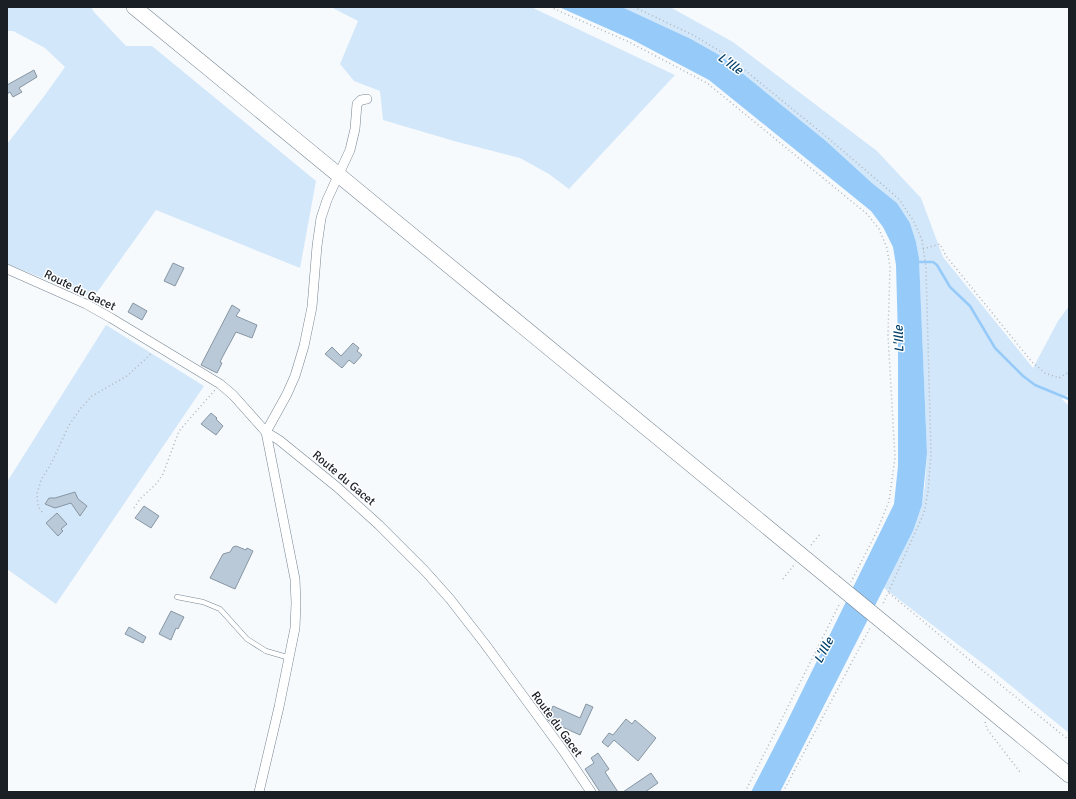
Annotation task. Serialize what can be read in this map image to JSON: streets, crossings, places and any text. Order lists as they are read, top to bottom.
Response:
{
  "streets": {
    "street": ["Route du Gacet"]
  },
  "water": ["L'Ille"]
}
